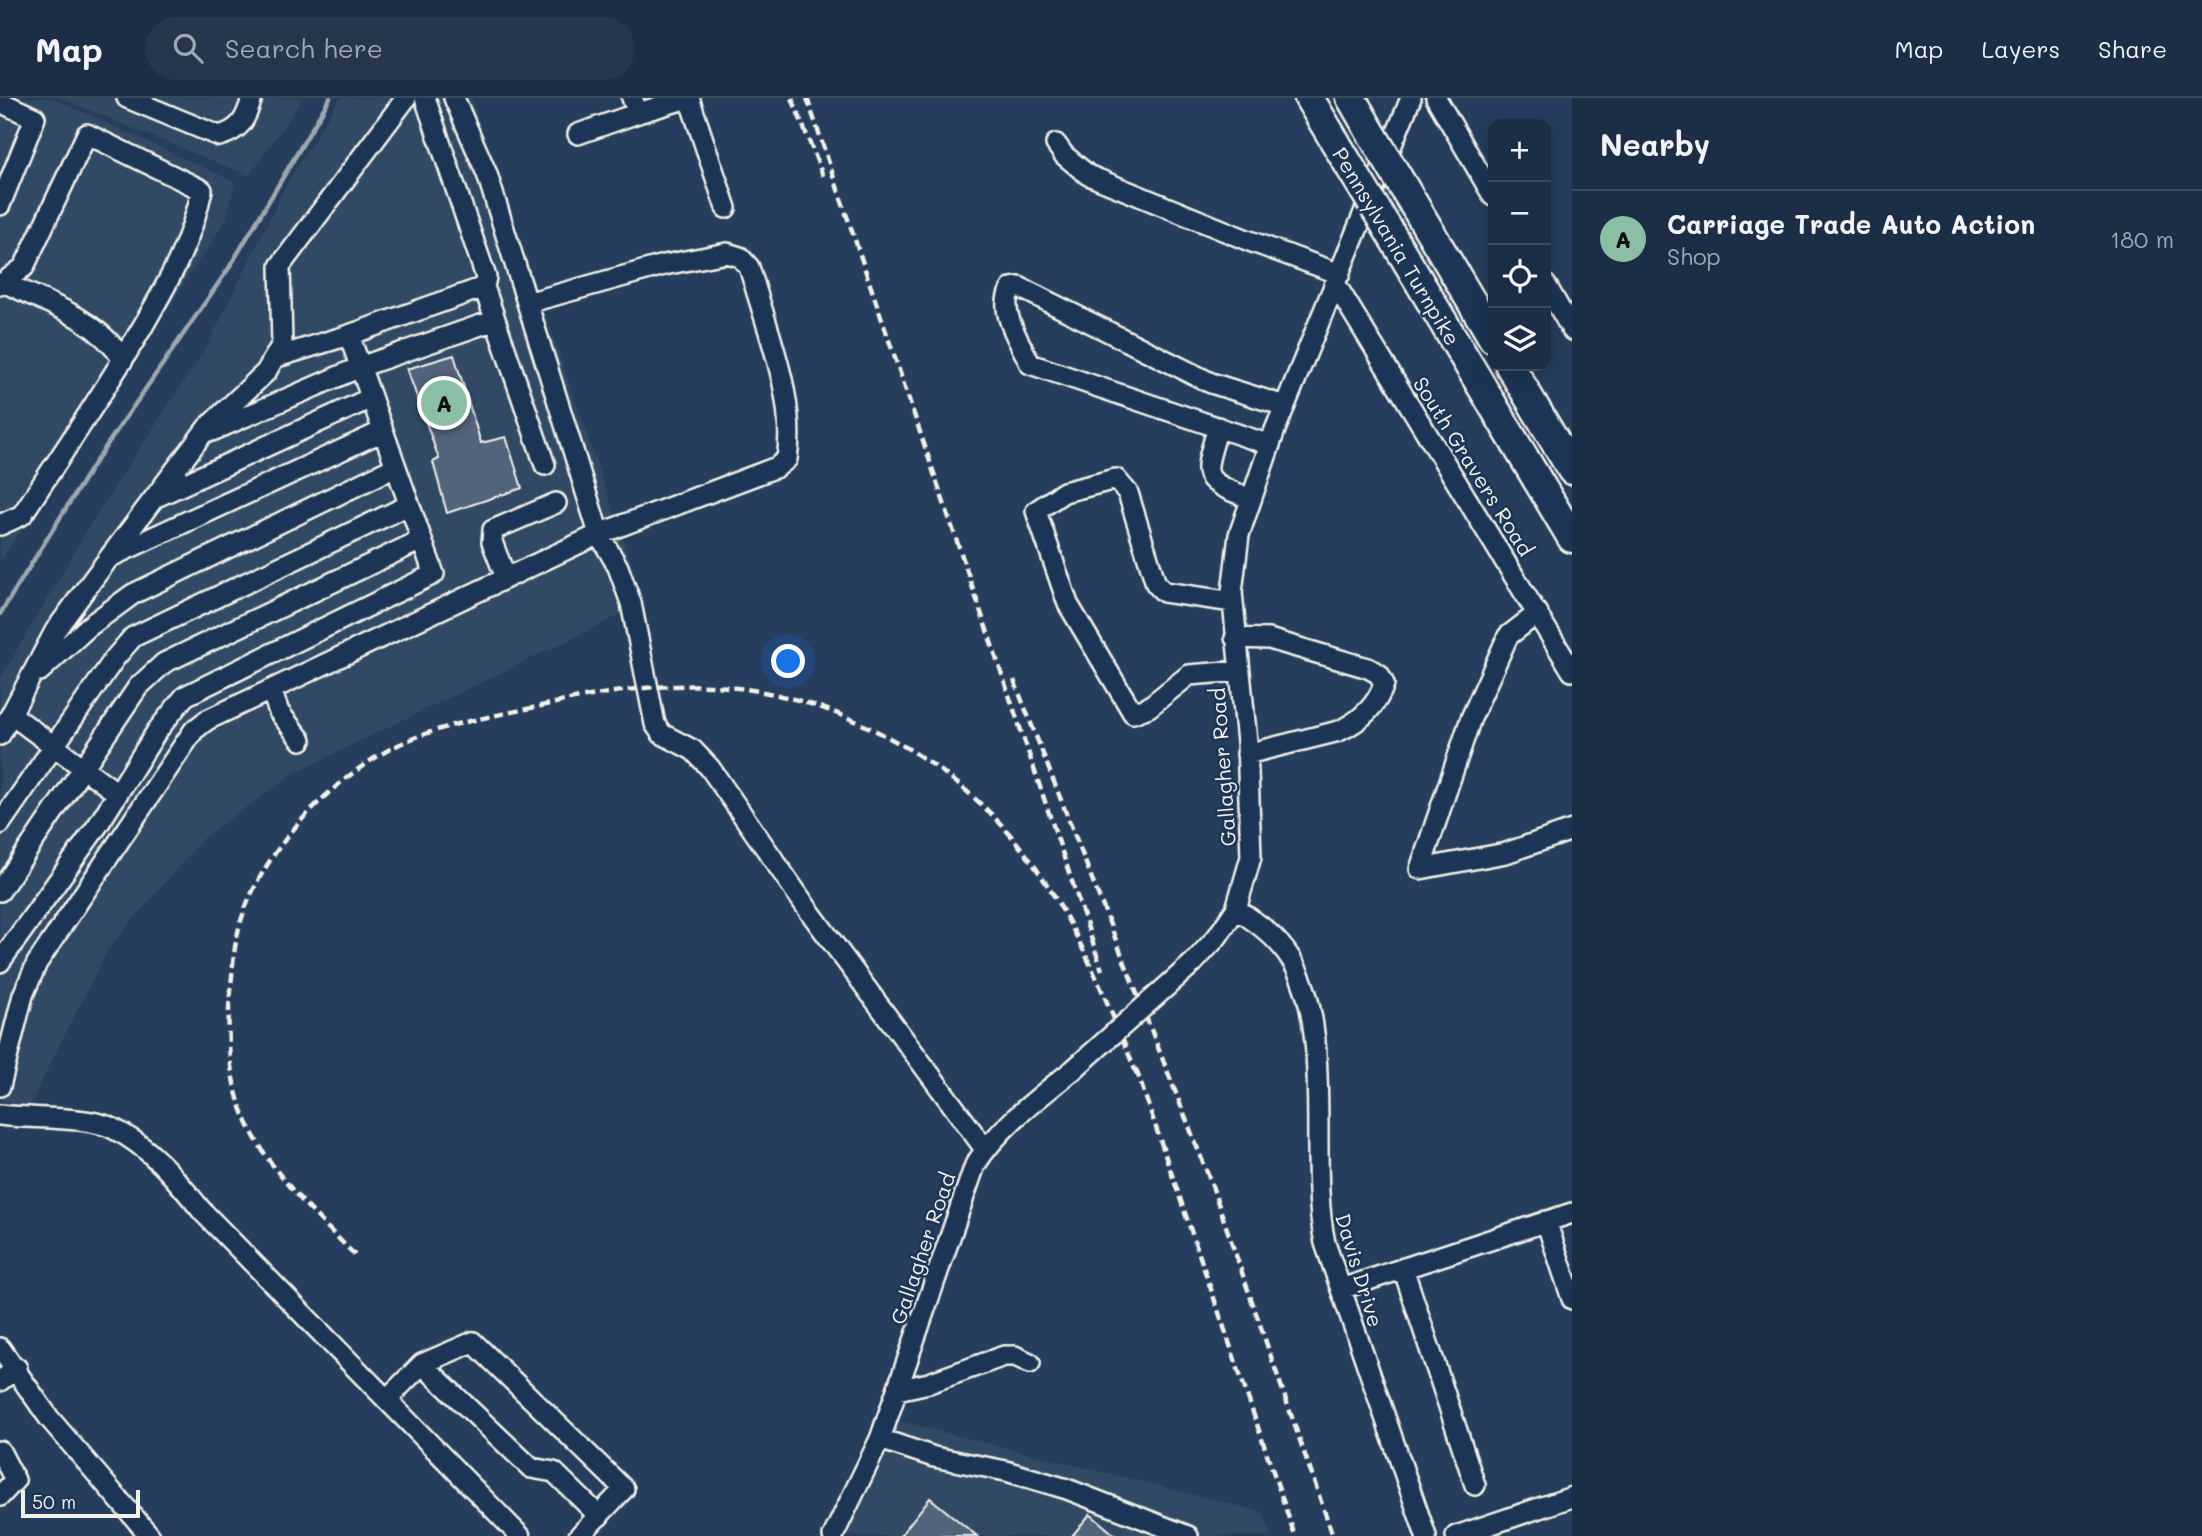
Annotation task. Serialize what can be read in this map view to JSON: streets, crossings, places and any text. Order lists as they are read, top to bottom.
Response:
{
  "streets": {
    "highway": ["Pennsylvania Turnpike"],
    "street": ["South Gravers Road", "Gallagher Road", "Davis Drive"]
  },
  "crossings": [
    ["South Gravers Road", "Gallagher Road"],
    ["Gallagher Road", "Davis Drive"]
  ],
  "scale_bar": "50 m",
  "page": {
    "header": "Map",
    "search": "Search here",
    "nav": ["Map", "Layers", "Share"],
    "heading": "Nearby",
    "map_buttons": ["+", "−"],
    "list": [
      {
        "mark": "A",
        "name": "Carriage Trade Auto Action",
        "note": "Shop",
        "value": "180 m"
      }
    ],
    "pins": "A",
    "scale": "50 m"
  }
}
